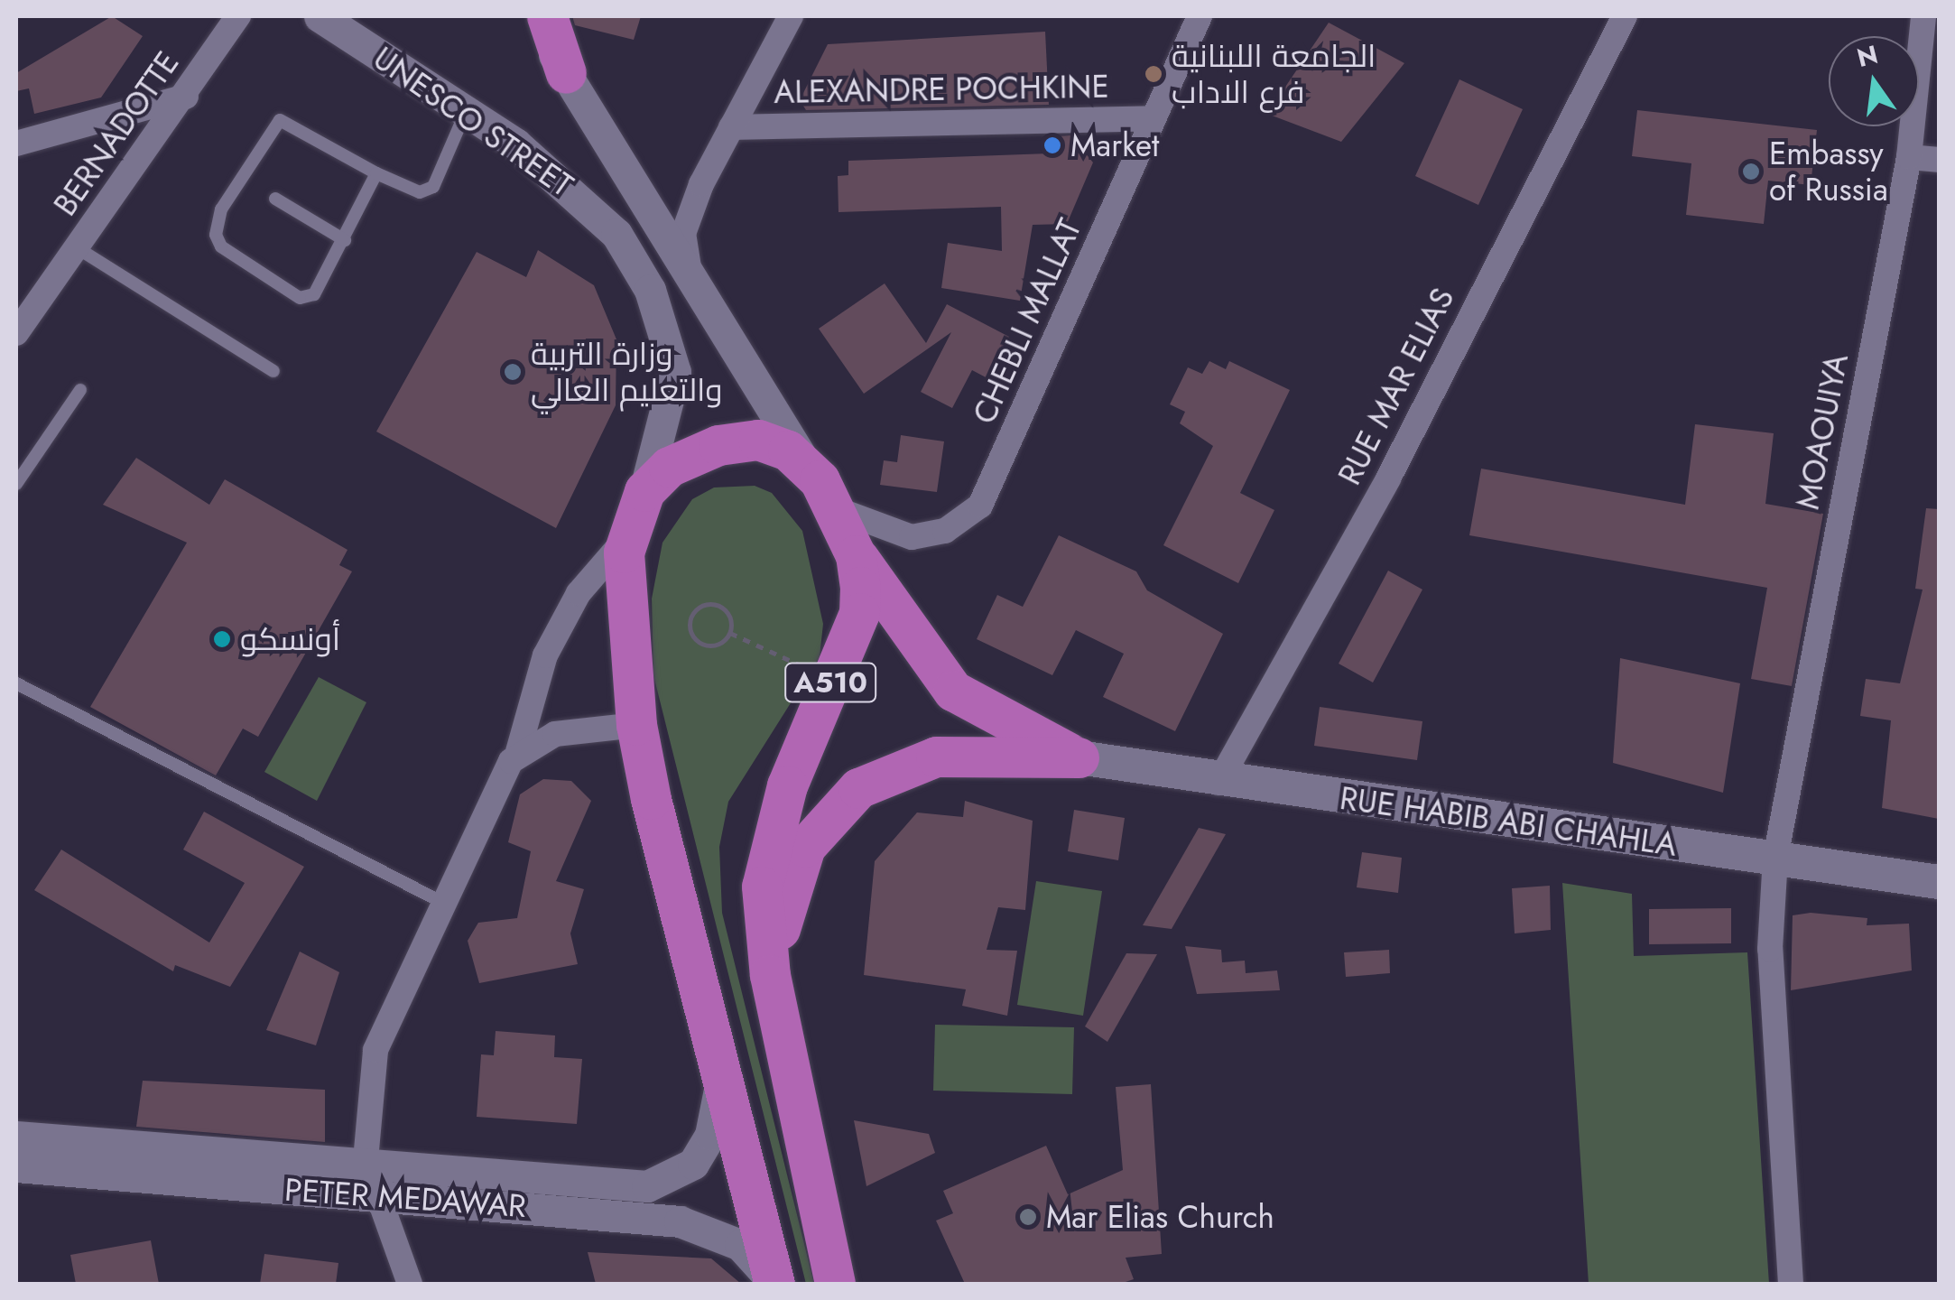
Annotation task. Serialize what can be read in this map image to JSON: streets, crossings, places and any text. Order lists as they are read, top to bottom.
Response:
{
  "streets": {
    "highway": ["A510"],
    "main road": ["RUE HABIB ABI CHAHLA"],
    "street": [
      "ALEXANDRE POCHKINE",
      "UNESCO STREET",
      "BERNADOTTE",
      "CHEBLI MALLAT",
      "RUE MAR ELIAS",
      "MOAOUIYA",
      "PETER MEDAWAR"
    ]
  },
  "crossings": [
    ["ALEXANDRE POCHKINE", "CHEBLI MALLAT"],
    ["CHEBLI MALLAT", "A510"],
    ["RUE MAR ELIAS", "RUE HABIB ABI CHAHLA"],
    ["MOAOUIYA", "RUE HABIB ABI CHAHLA"]
  ],
  "places": [
    "الجامعة اللبنانية فرع الاداب",
    "Market",
    "Embassy of Russia",
    "وزارة التربية والتعليم العالي",
    "أونسكو",
    "Mar Elias Church"
  ],
  "north": "top"
}
